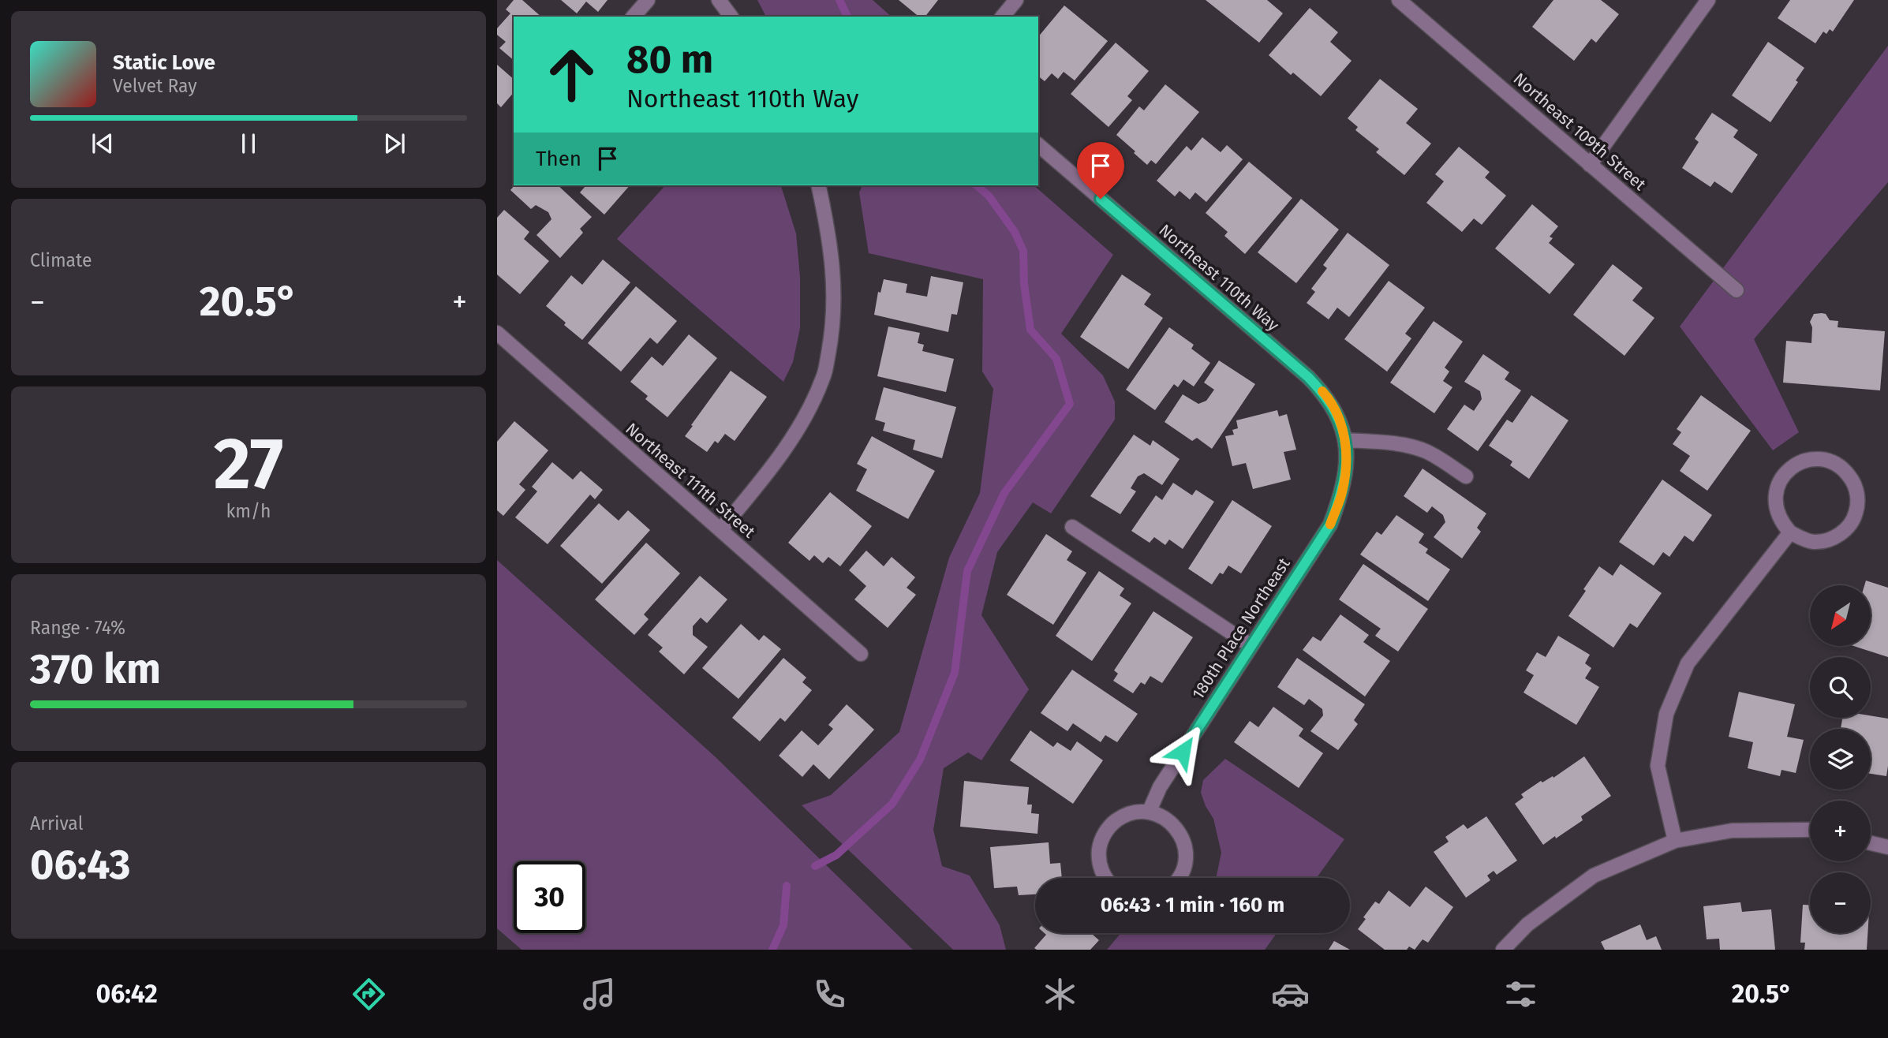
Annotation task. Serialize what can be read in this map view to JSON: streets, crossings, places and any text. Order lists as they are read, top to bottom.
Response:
{
  "streets": {
    "street": [
      "Northeast 109th Street",
      "Northeast 110th Way",
      "Northeast 111th Street",
      "180th Place Northeast"
    ]
  },
  "crossings": [
    ["Northeast 110th Way", "180th Place Northeast"]
  ],
  "north": "bottom left",
  "page": {
    "turn": ["80 m", "Northeast 110th Way"],
    "song": ["Static Love", "Velvet Ray"],
    "then": "Then",
    "tile": [
      "Climate",
      ["27", "km/h"],
      ["Range · 74%", "370 km"],
      ["Arrival", "06:43"]
    ],
    "heat": ["−", "20.5°", "+"],
    "map_buttons": ["+", "−"],
    "limit": "30",
    "trip": "06:43 · 1 min · 160 m",
    "tabs": ["06:42", "20.5°"]
  }
}
